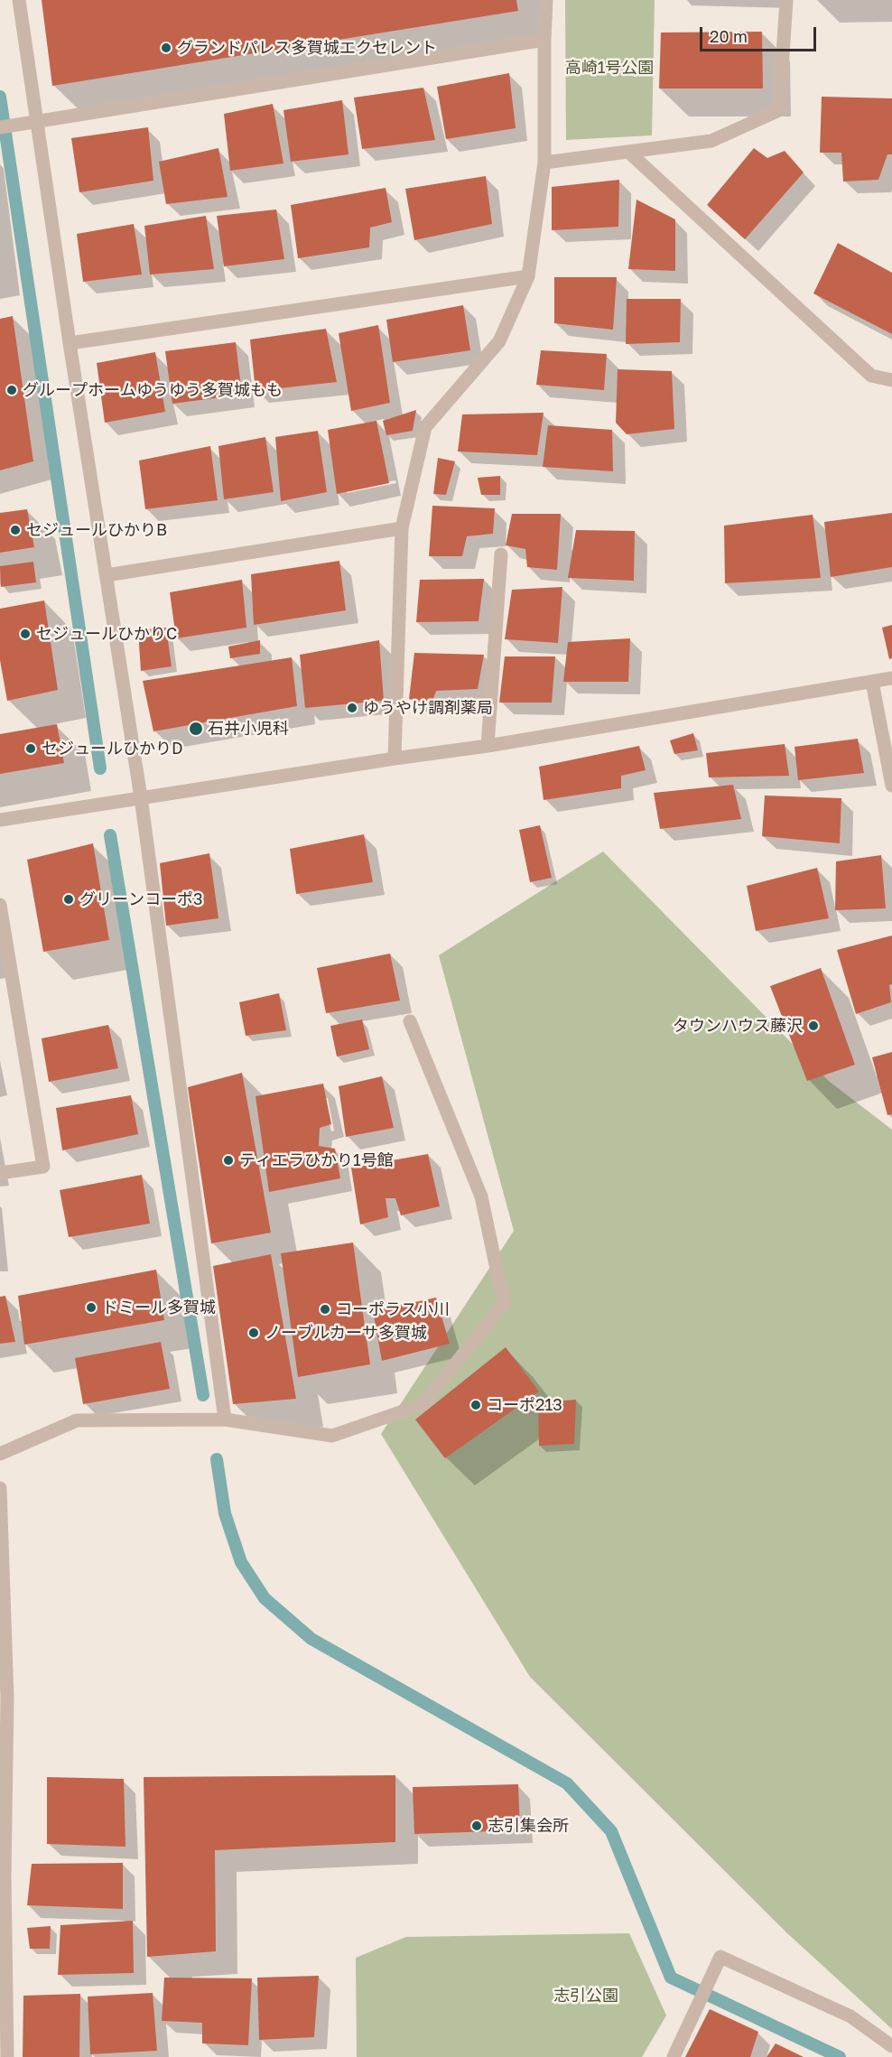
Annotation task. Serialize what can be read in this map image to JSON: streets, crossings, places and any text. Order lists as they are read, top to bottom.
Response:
{
  "parks": ["高崎1号公園", "志引公園"],
  "places": [
    "グランドパレス多賀城エクセレント",
    "グループホームゆうゆう多賀城もも",
    "セジュールひかりB",
    "セジュールひかりC",
    "ゆうやけ調剤薬局",
    "石井小児科",
    "セジュールひかりD",
    "グリーンコーポ3",
    "タウンハウス藤沢",
    "ティエラひかり1号館",
    "ドミール多賀城",
    "コーポラス小川",
    "ノーブルカーサ多賀城",
    "コーポ213",
    "志引集会所"
  ],
  "scale_bar": "20 m"
}
